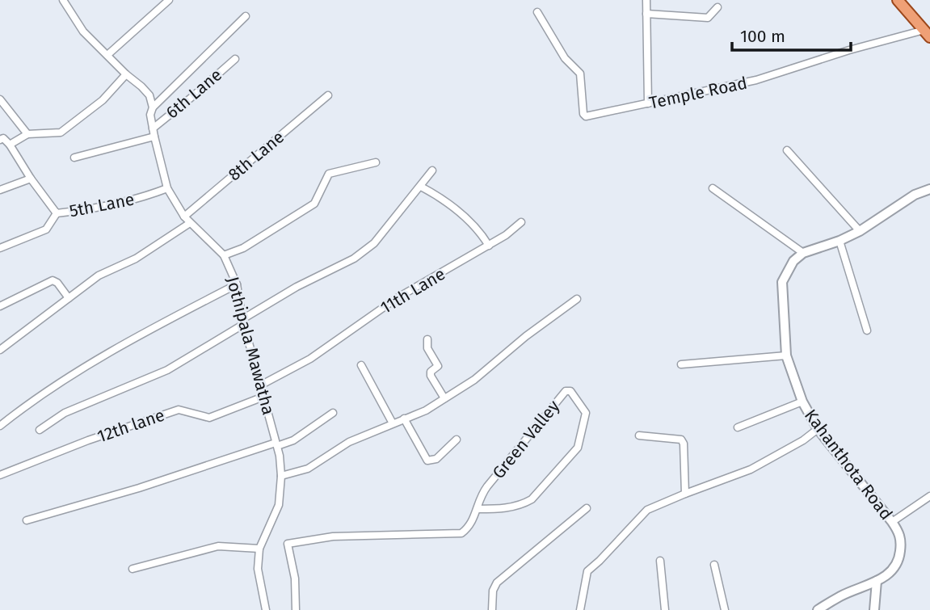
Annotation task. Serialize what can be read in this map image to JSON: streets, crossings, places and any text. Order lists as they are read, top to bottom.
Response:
{
  "streets": {
    "main road": ["Kahanthota Road"],
    "street": [
      "Temple Road",
      "6th Lane",
      "8th Lane",
      "5th Lane",
      "11th Lane",
      "Jothipala Mawatha",
      "12th lane",
      "Green Valley"
    ]
  },
  "crossings": [
    ["6th Lane", "Jothipala Mawatha"],
    ["8th Lane", "Jothipala Mawatha"],
    ["5th Lane", "Jothipala Mawatha"],
    ["11th Lane", "Jothipala Mawatha"],
    ["Jothipala Mawatha", "12th lane"]
  ],
  "scale_bar": "100 m"
}
